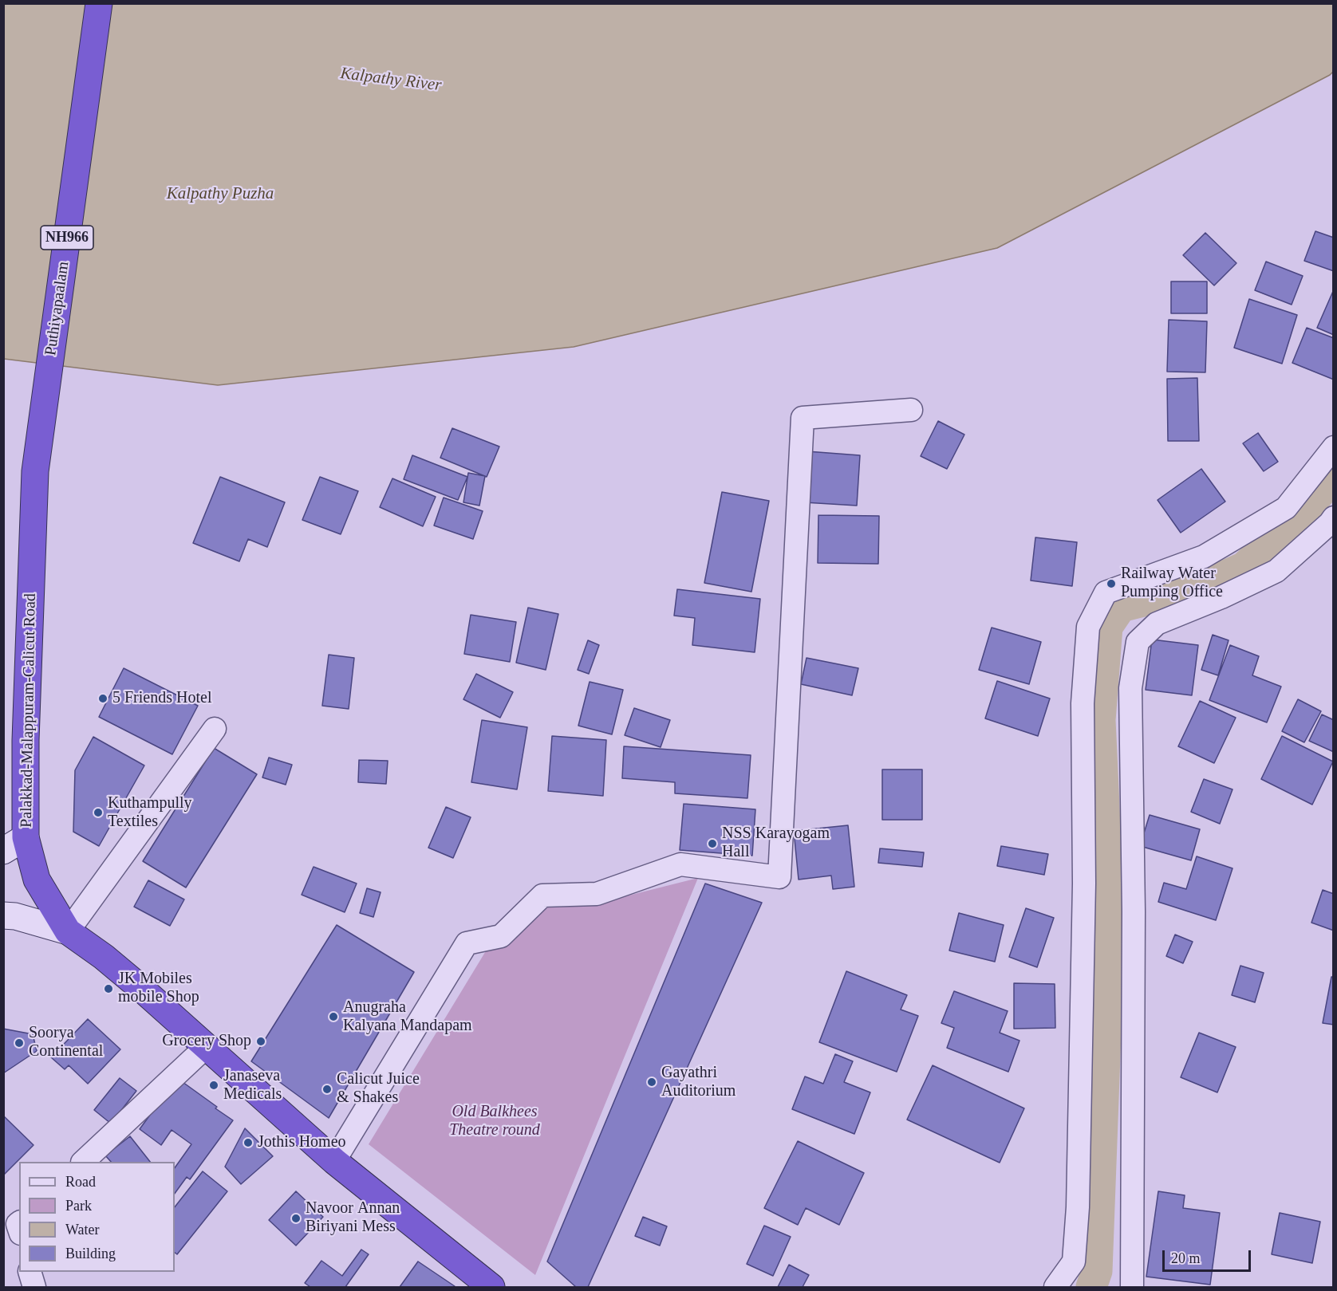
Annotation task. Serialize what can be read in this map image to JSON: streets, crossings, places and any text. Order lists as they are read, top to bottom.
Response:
{
  "streets": {
    "highway": ["NH966", "Puthiyapaalam", "Palakkad-Malappuram-Calicut Road"]
  },
  "crossings": [
    ["Puthiyapaalam", "Palakkad-Malappuram-Calicut Road"]
  ],
  "water": ["Kalpathy River", "Kalpathy Puzha"],
  "parks": ["Old Balkhees Theatre round"],
  "places": [
    "Railway Water Pumping Office",
    "5 Friends Hotel",
    "Kuthampully Textiles",
    "NSS Karayogam Hall",
    "JK Mobiles mobile Shop",
    "Anugraha Kalyana Mandapam",
    "Grocery Shop",
    "Soorya Continental",
    "Gayathri Auditorium",
    "Janaseva Medicals",
    "Calicut Juice & Shakes",
    "Jothis Homeo",
    "Navoor Annan Biriyani Mess"
  ],
  "legend": [
    "Road",
    "Park",
    "Water",
    "Building"
  ],
  "scale_bar": "20 m"
}
